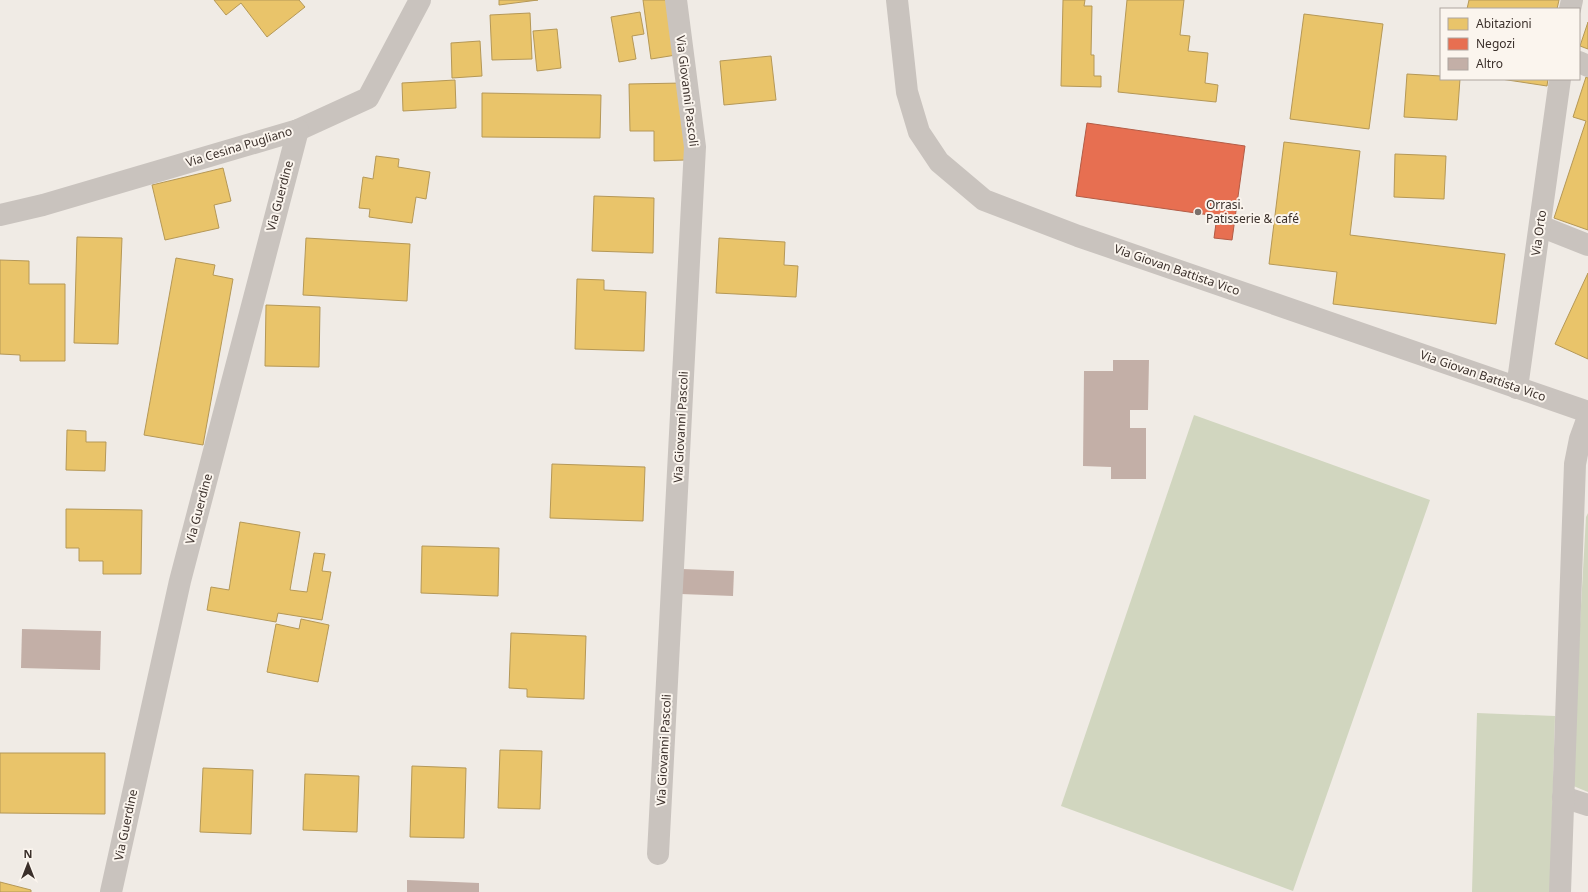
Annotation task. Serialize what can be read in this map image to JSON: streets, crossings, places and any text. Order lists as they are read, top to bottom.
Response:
{
  "streets": {
    "street": [
      "Via Giovanni Pascoli",
      "Via Cesina Pugliano",
      "Via Guerdine",
      "Via Orto",
      "Via Giovan Battista Vico"
    ]
  },
  "crossings": [
    ["Via Cesina Pugliano", "Via Guerdine"],
    ["Via Orto", "Via Giovan Battista Vico"]
  ],
  "places": ["Orrasi. Patisserie & café"],
  "legend": ["Abitazioni", "Negozi", "Altro"],
  "north": "top"
}
